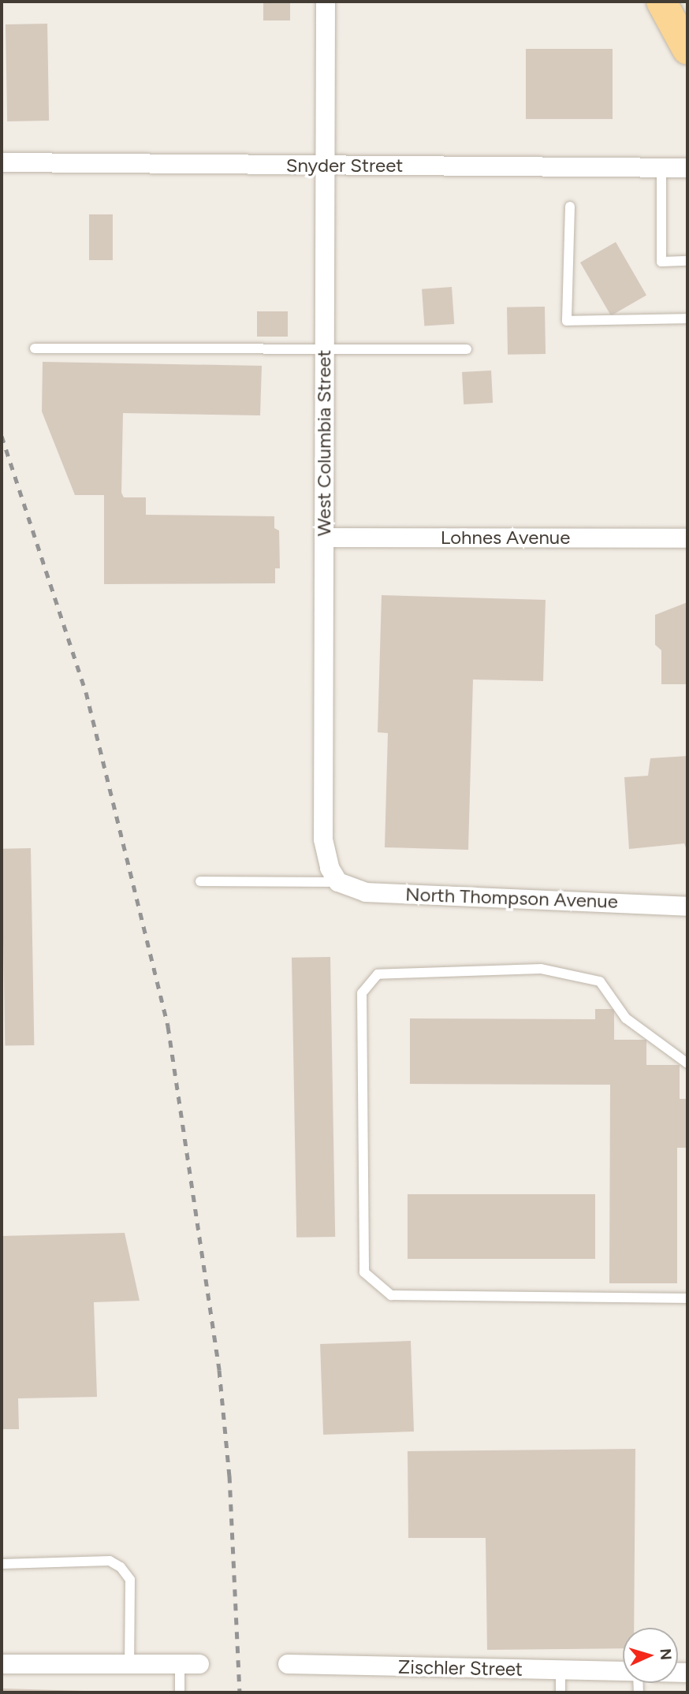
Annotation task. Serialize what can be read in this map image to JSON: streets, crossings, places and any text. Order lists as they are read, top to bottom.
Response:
{
  "streets": {
    "street": [
      "Snyder Street",
      "West Columbia Street",
      "Lohnes Avenue",
      "North Thompson Avenue",
      "Zischler Street"
    ]
  },
  "crossings": [
    ["Snyder Street", "West Columbia Street"],
    ["West Columbia Street", "Lohnes Avenue"],
    ["West Columbia Street", "North Thompson Avenue"]
  ],
  "north": "right"
}
